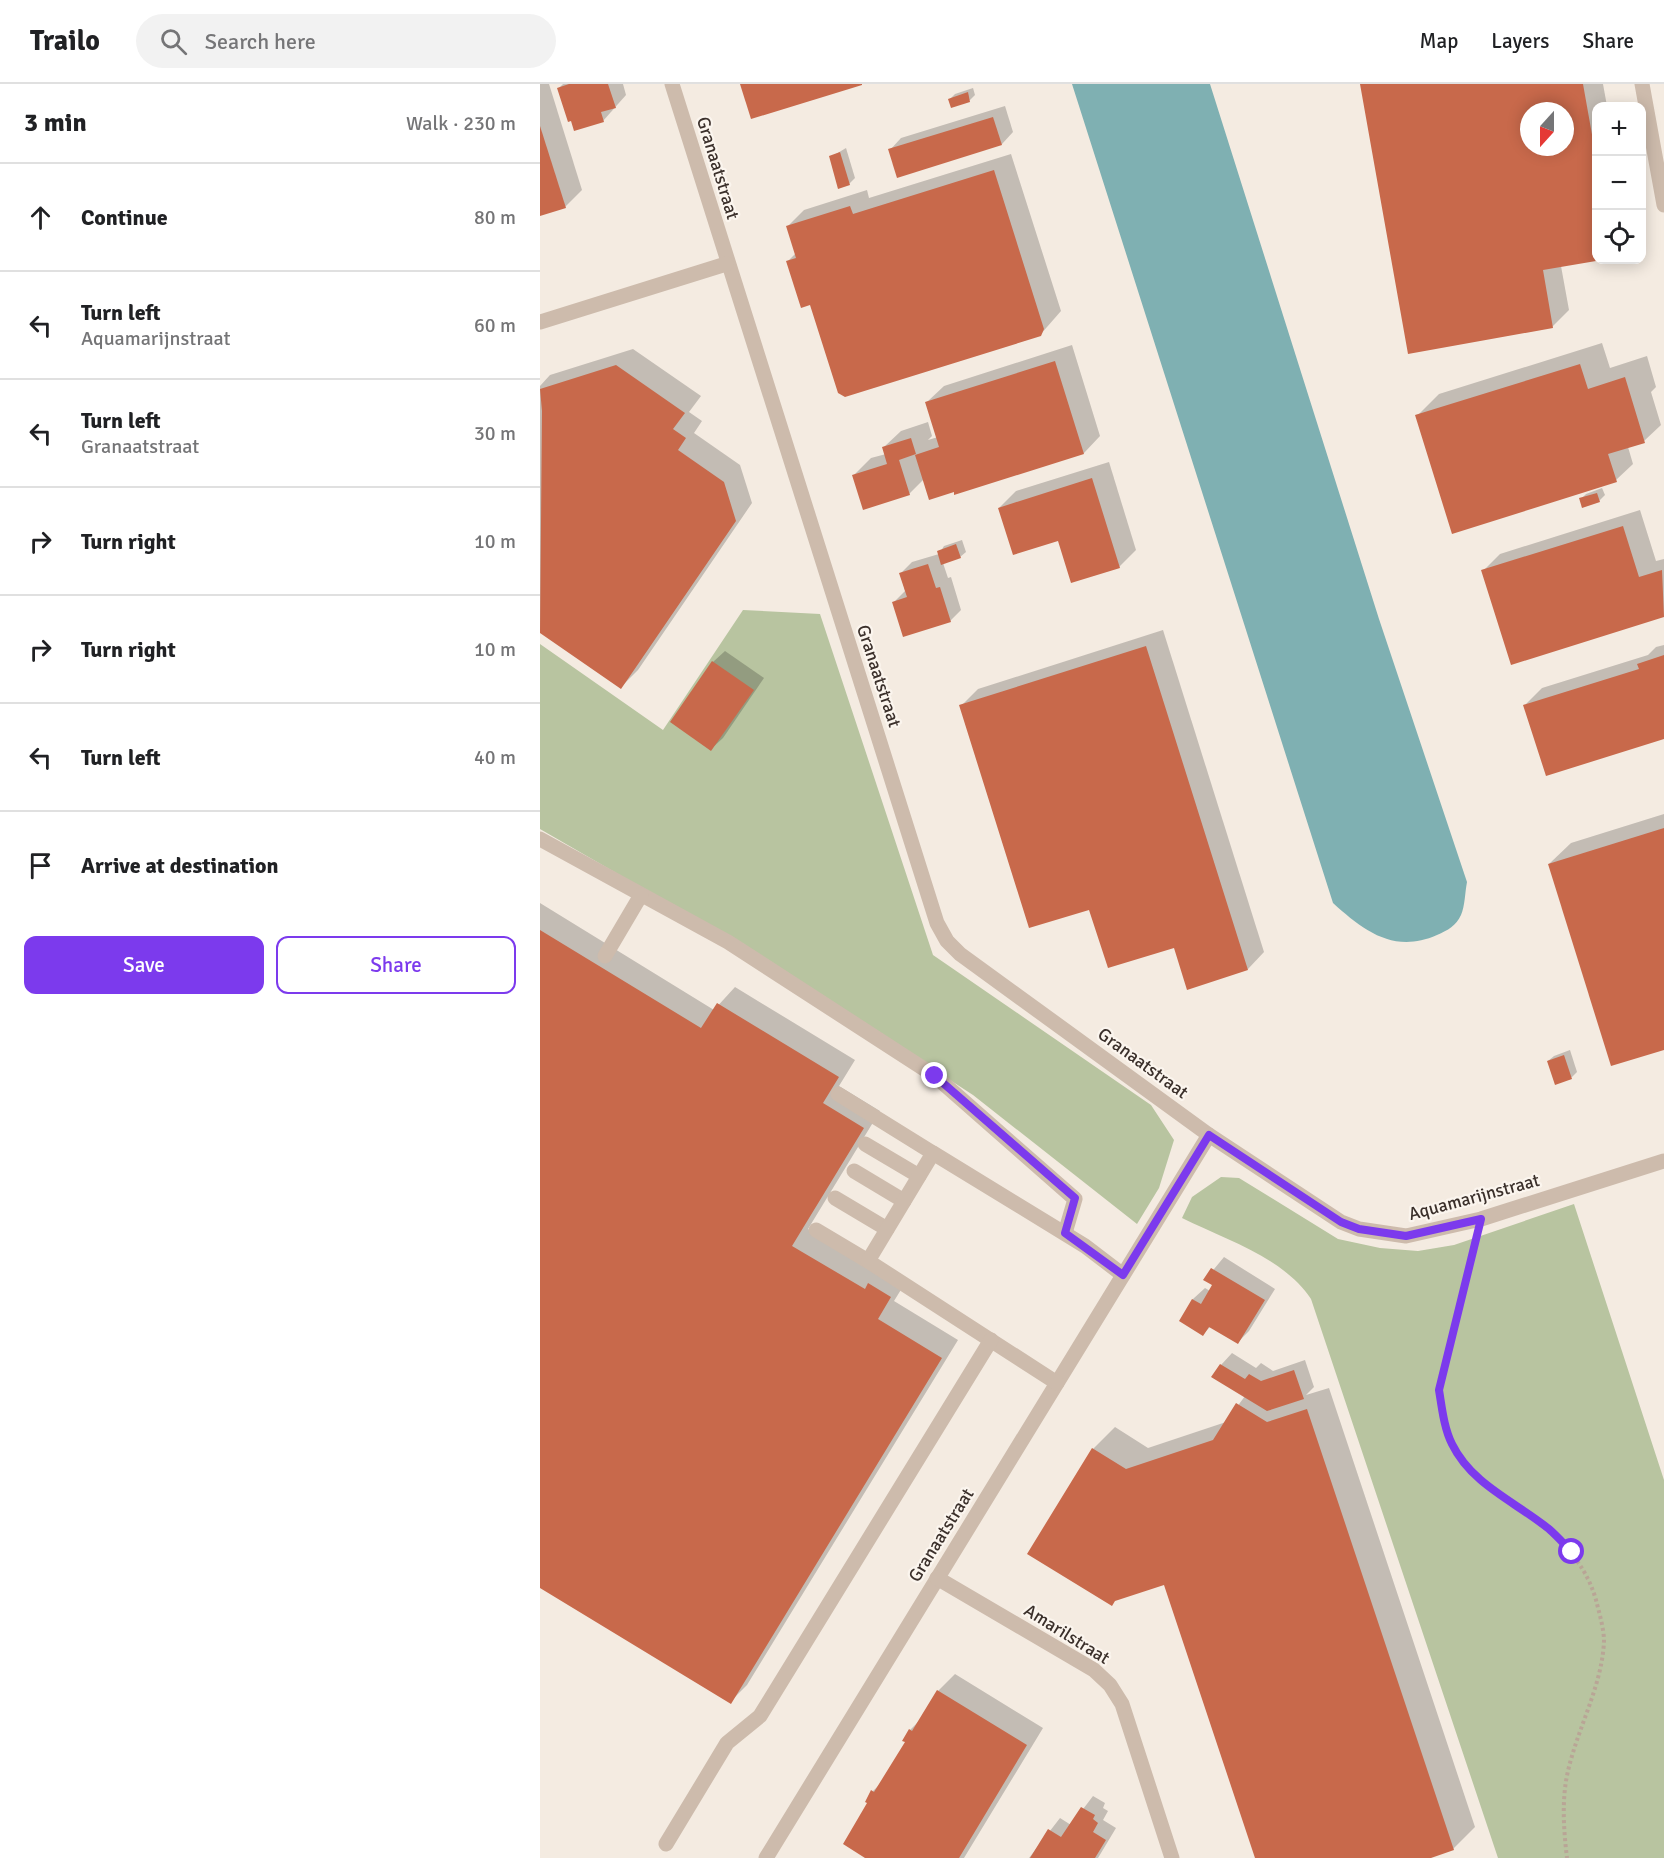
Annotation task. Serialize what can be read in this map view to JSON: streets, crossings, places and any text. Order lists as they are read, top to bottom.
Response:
{
  "streets": {
    "street": ["Granaatstraat", "Aquamarijnstraat", "Amarilstraat"]
  },
  "crossings": [
    ["Granaatstraat", "Aquamarijnstraat"],
    ["Granaatstraat", "Amarilstraat"]
  ],
  "north": "bottom",
  "page": {
    "header": "Trailo",
    "search": "Search here",
    "nav": ["Map", "Layers", "Share"],
    "heading": ["3 min", "Walk · 230 m"],
    "map_buttons": ["+", "−"],
    "list": [
      ["Continue", "80 m"],
      ["Turn left", "Aquamarijnstraat", "60 m"],
      ["Turn left", "Granaatstraat", "30 m"],
      ["Turn right", "10 m"],
      ["Turn right", "10 m"],
      ["Turn left", "40 m"],
      "Arrive at destination"
    ],
    "buttons": ["Save", "Share"]
  }
}
